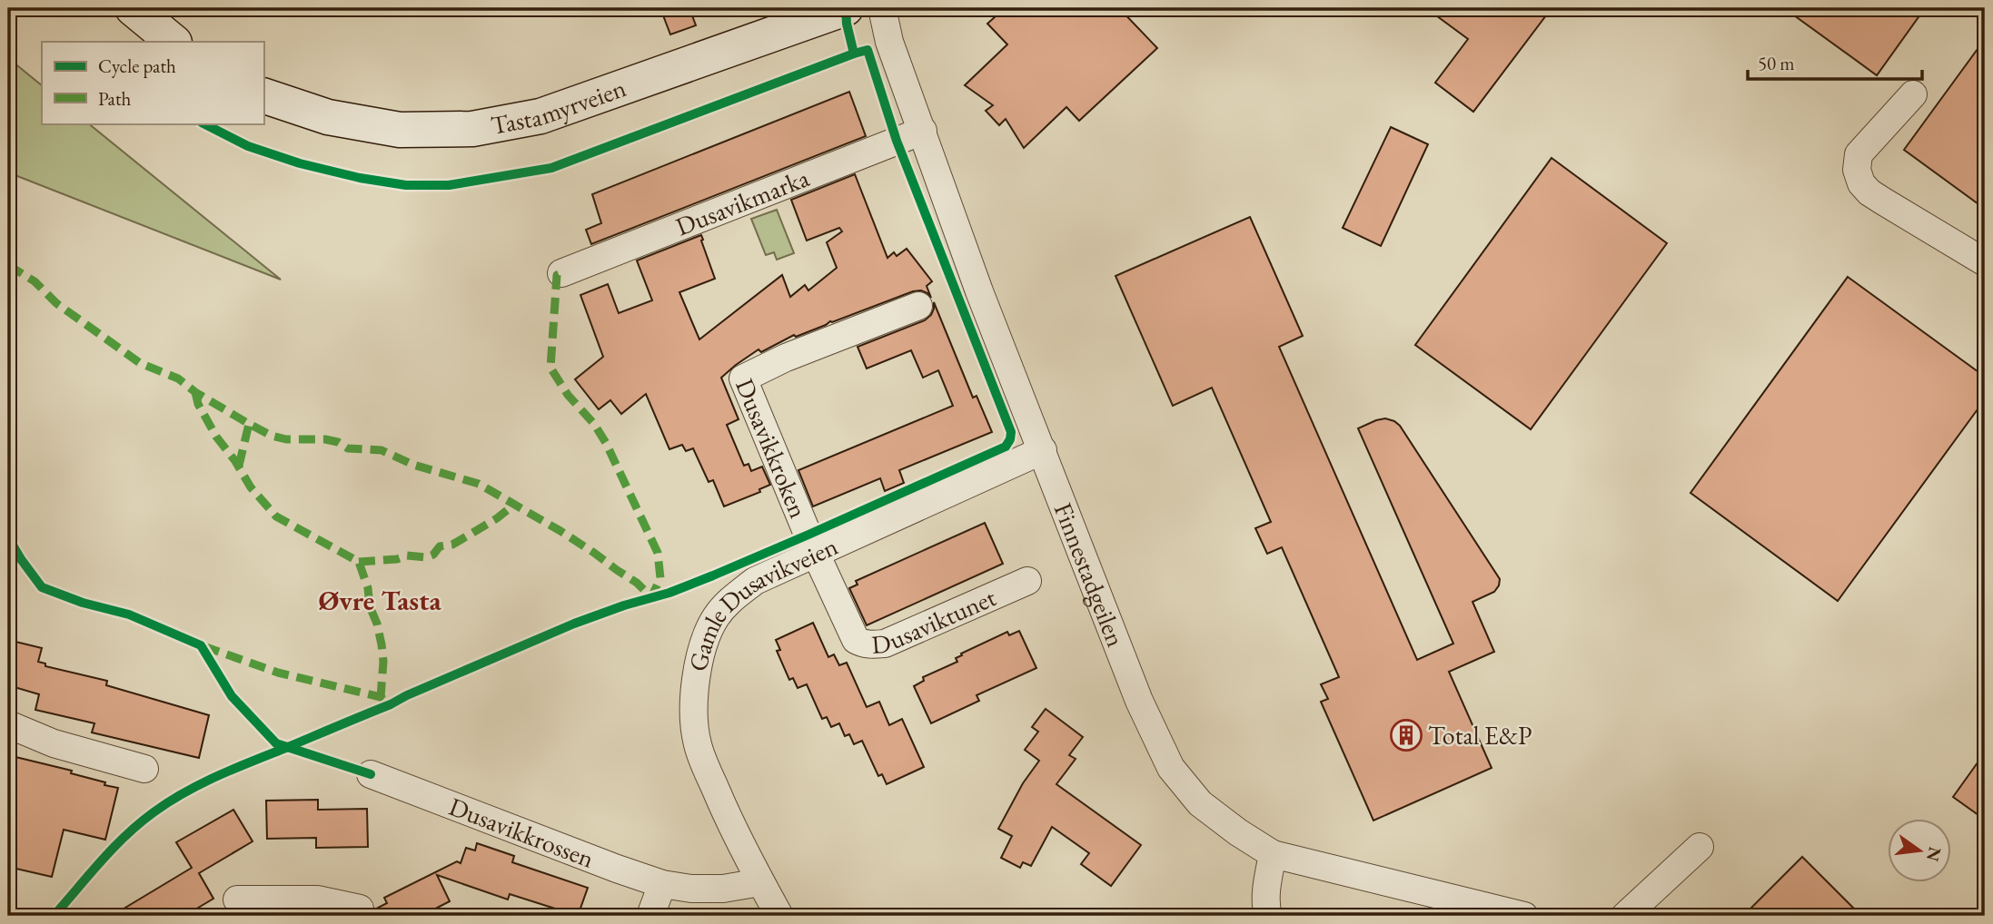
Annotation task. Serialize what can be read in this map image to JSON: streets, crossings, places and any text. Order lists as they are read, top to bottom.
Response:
{
  "streets": {
    "main road": ["Tastamyrveien"],
    "street": [
      "Dusavikmarka",
      "Dusavikkroken",
      "Finnestadgeilen",
      "Gamle Dusavikveien",
      "Dusaviktunet",
      "Dusavikkrossen"
    ]
  },
  "crossings": [
    ["Dusavikmarka", "Finnestadgeilen"],
    ["Dusavikkroken", "Gamle Dusavikveien"],
    ["Dusavikkroken", "Dusaviktunet"],
    ["Finnestadgeilen", "Gamle Dusavikveien"],
    ["Gamle Dusavikveien", "Dusaviktunet"],
    ["Gamle Dusavikveien", "Dusavikkrossen"]
  ],
  "districts": ["Øvre Tasta"],
  "places": {
    "building": ["Total E&P"]
  },
  "legend": ["Cycle path", "Path"],
  "scale_bar": "50 m",
  "north": "right"
}
